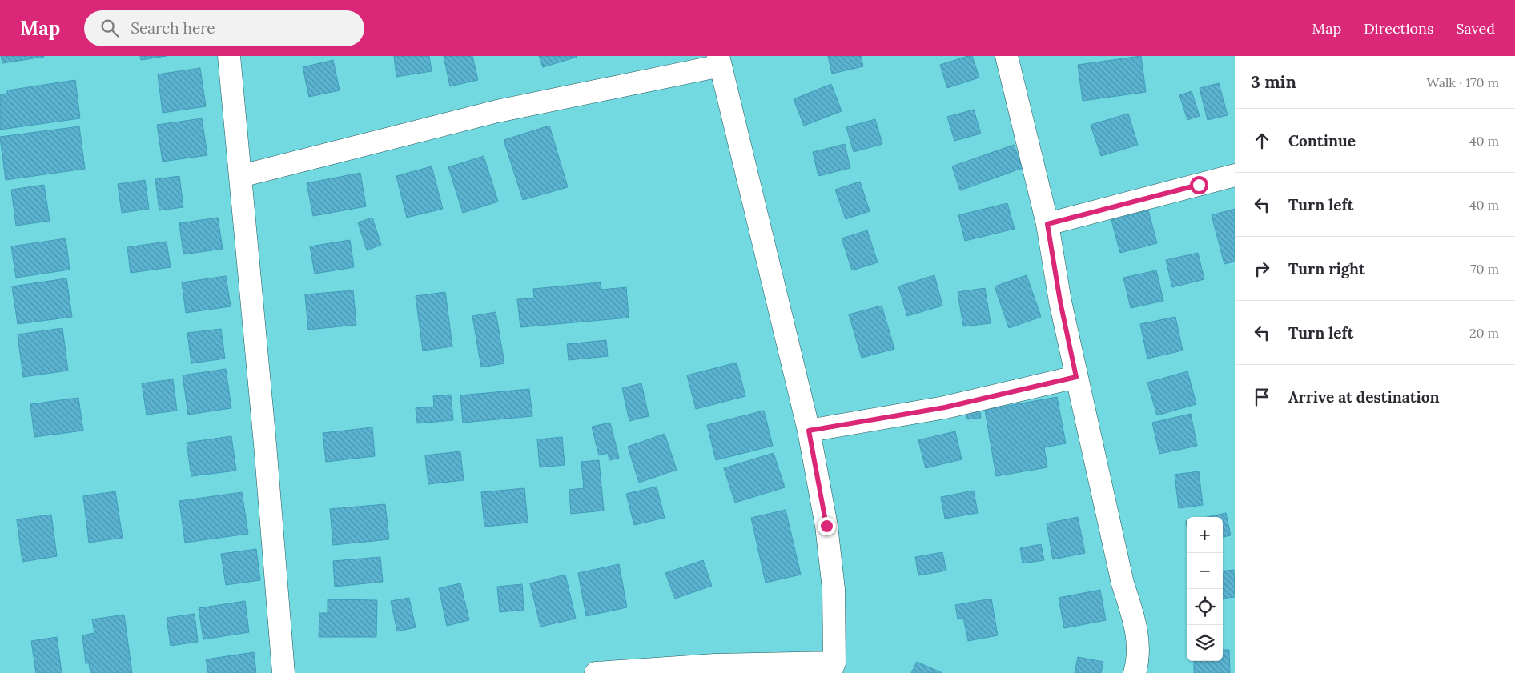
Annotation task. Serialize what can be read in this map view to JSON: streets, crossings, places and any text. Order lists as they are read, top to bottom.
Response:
{
  "page": {
    "header": "Map",
    "search": "Search here",
    "nav": ["Map", "Directions", "Saved"],
    "heading": ["3 min", "Walk · 170 m"],
    "list": [
      ["Continue", "40 m"],
      ["Turn left", "40 m"],
      ["Turn right", "70 m"],
      ["Turn left", "20 m"],
      "Arrive at destination"
    ],
    "map_buttons": ["+", "−"]
  }
}
